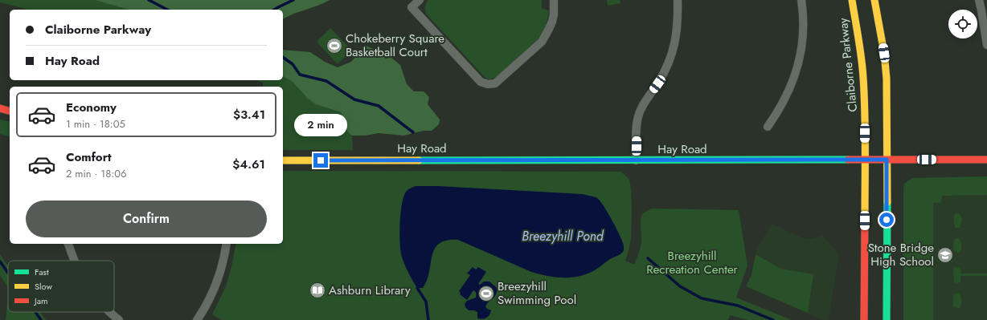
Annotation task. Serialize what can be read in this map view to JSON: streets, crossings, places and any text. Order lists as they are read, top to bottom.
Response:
{
  "streets": {
    "street": ["Claiborne Parkway", "Hay Road"]
  },
  "crossings": [
    ["Claiborne Parkway", "Hay Road"]
  ],
  "water": ["Breezyhill Pond"],
  "parks": ["Breezyhill Recreation Center"],
  "places": {
    "sports": ["Chokeberry Square Basketball Court", "Breezyhill Swimming Pool"],
    "school or university": ["Stone Bridge High School"],
    "library": ["Ashburn Library"]
  },
  "legend": ["Fast", "Slow", "Jam"],
  "page": {
    "banner": ["Claiborne Parkway", "Hay Road"],
    "list": [
      {
        "name": "Economy",
        "note": "1 min · 18:05",
        "value": "$3.41"
      },
      {
        "name": "Comfort",
        "note": "2 min · 18:06",
        "value": "$4.61"
      }
    ],
    "bubble": "2 min",
    "buttons": "Confirm"
  }
}
